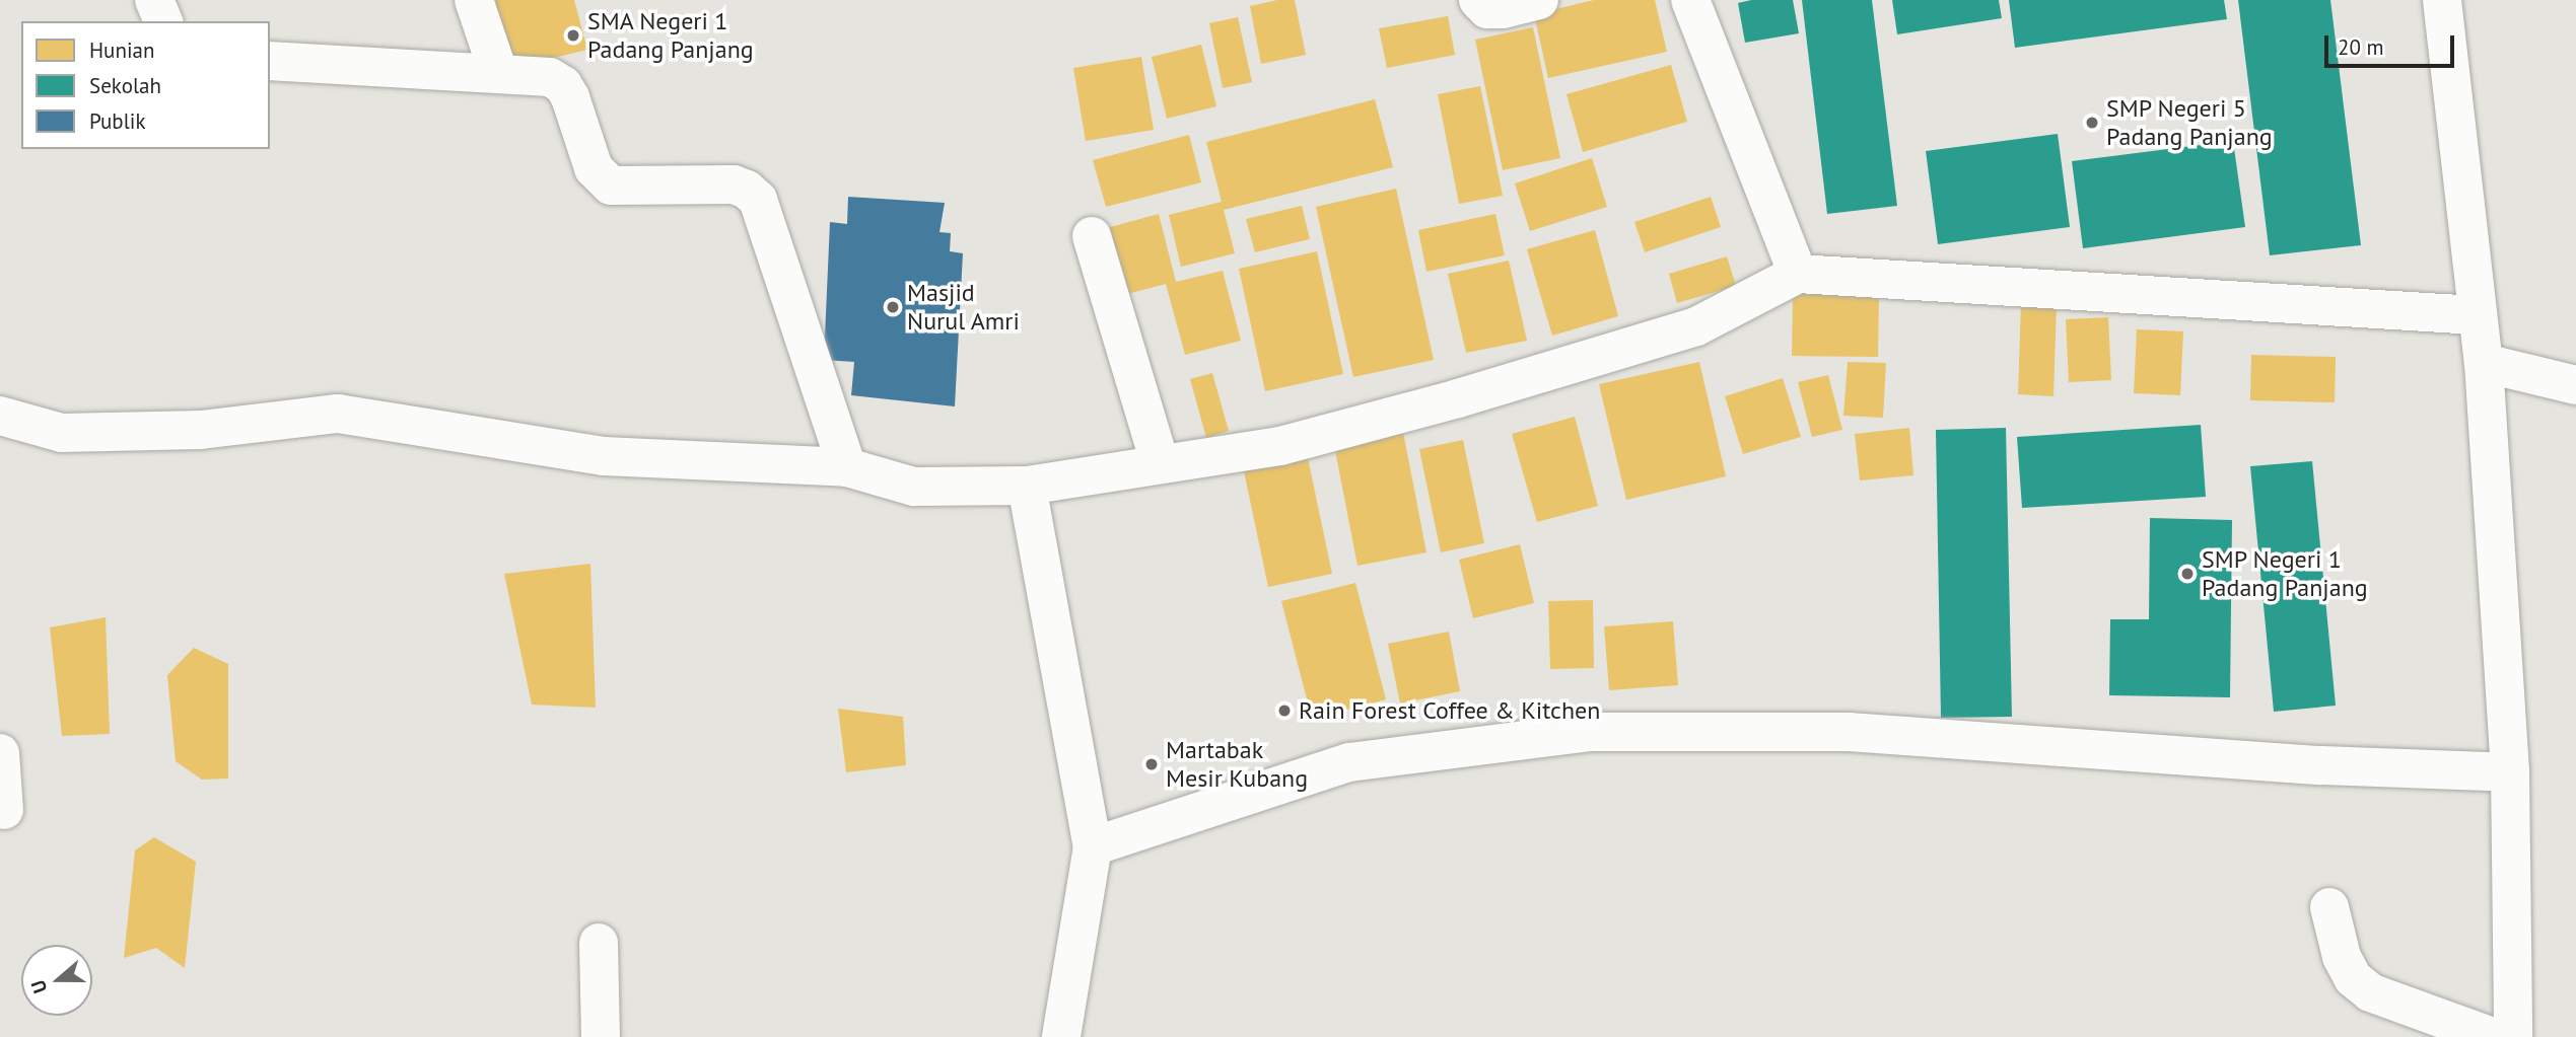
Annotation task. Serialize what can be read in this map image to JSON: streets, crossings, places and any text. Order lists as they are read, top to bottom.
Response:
{
  "places": [
    "SMA Negeri 1 Padang Panjang",
    "SMP Negeri 5 Padang Panjang",
    "Masjid Nurul Amri",
    "SMP Negeri 1 Padang Panjang",
    "Rain Forest Coffee & Kitchen",
    "Martabak Mesir Kubang"
  ],
  "legend": ["Hunian", "Sekolah", "Publik"],
  "scale_bar": "20 m",
  "north": "left"
}
